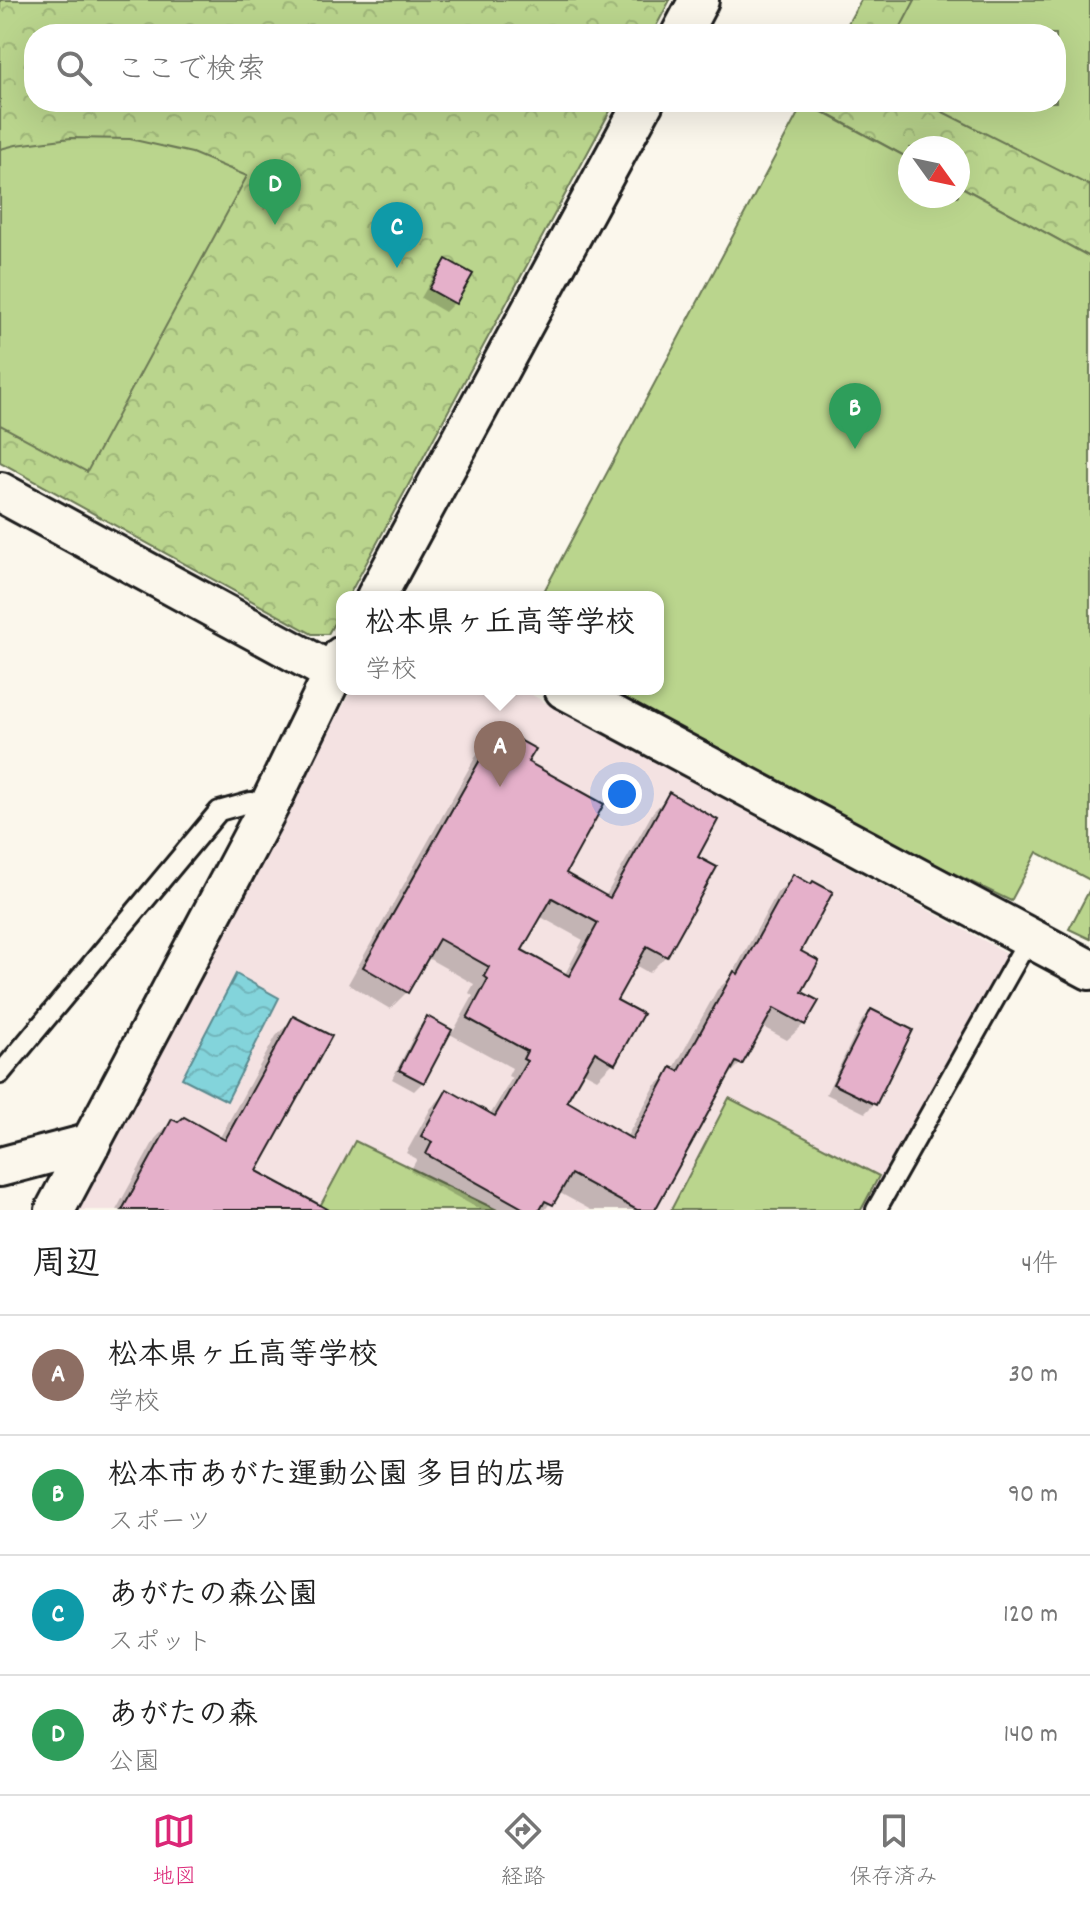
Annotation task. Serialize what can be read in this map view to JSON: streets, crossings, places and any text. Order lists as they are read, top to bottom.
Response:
{
  "north": "bottom right",
  "page": {
    "search": "ここで検索",
    "pins": [
      "D",
      "C",
      "B",
      "A"
    ],
    "popup": ["松本県ヶ丘高等学校", "学校"],
    "heading": ["周辺", "4件"],
    "list": [
      {
        "mark": "A",
        "name": "松本県ヶ丘高等学校",
        "note": "学校",
        "value": "30 m"
      },
      {
        "mark": "B",
        "name": "松本市あがた運動公園 多目的広場",
        "note": "スポーツ",
        "value": "90 m"
      },
      {
        "mark": "C",
        "name": "あがたの森公園",
        "note": "スポット",
        "value": "120 m"
      },
      {
        "mark": "D",
        "name": "あがたの森",
        "note": "公園",
        "value": "140 m"
      }
    ],
    "nav": ["地図", "経路", "保存済み"]
  }
}
